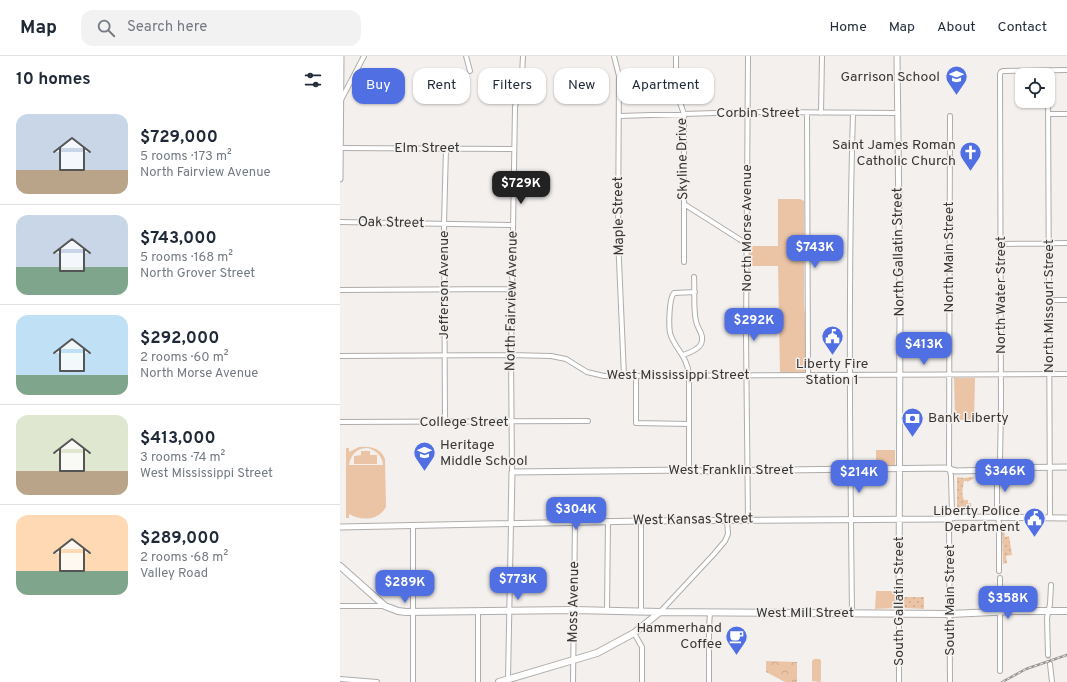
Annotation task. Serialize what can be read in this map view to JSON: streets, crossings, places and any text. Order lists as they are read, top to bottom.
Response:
{
  "streets": {
    "main road": ["West Mill Street"],
    "street": [
      "Corbin Street",
      "Elm Street",
      "Skyline Drive",
      "Maple Street",
      "Oak Street",
      "North Morse Avenue",
      "North Gallatin Street",
      "North Main Street",
      "Jefferson Avenue",
      "North Water Street",
      "North Fairview Avenue",
      "North Missouri Street",
      "West Mississippi Street",
      "College Street",
      "West Franklin Street",
      "West Kansas Street",
      "South Main Street",
      "South Gallatin Street",
      "Moss Avenue"
    ]
  },
  "crossings": [
    ["Corbin Street", "Skyline Drive"],
    ["Corbin Street", "Maple Street"],
    ["Corbin Street", "North Morse Avenue"],
    ["Corbin Street", "North Gallatin Street"],
    ["Elm Street", "Jefferson Avenue"],
    ["Elm Street", "North Fairview Avenue"],
    ["Maple Street", "West Mississippi Street"],
    ["Oak Street", "Jefferson Avenue"],
    ["Oak Street", "North Fairview Avenue"],
    ["North Morse Avenue", "West Mississippi Street"],
    ["North Morse Avenue", "West Franklin Street"],
    ["North Morse Avenue", "West Kansas Street"],
    ["North Gallatin Street", "West Mississippi Street"],
    ["North Gallatin Street", "West Franklin Street"],
    ["North Gallatin Street", "West Kansas Street"],
    ["North Gallatin Street", "South Gallatin Street"],
    ["North Main Street", "West Mississippi Street"],
    ["North Main Street", "West Franklin Street"],
    ["North Main Street", "West Kansas Street"],
    ["North Main Street", "South Main Street"],
    ["Jefferson Avenue", "West Mississippi Street"],
    ["Jefferson Avenue", "College Street"],
    ["North Water Street", "West Mississippi Street"],
    ["North Water Street", "West Franklin Street"],
    ["North Water Street", "West Kansas Street"],
    ["North Fairview Avenue", "West Mississippi Street"],
    ["North Fairview Avenue", "College Street"],
    ["North Fairview Avenue", "West Franklin Street"],
    ["North Fairview Avenue", "West Kansas Street"],
    ["North Missouri Street", "West Mississippi Street"],
    ["North Missouri Street", "West Franklin Street"],
    ["North Missouri Street", "West Kansas Street"],
    ["West Kansas Street", "South Main Street"],
    ["West Kansas Street", "South Gallatin Street"],
    ["West Kansas Street", "Moss Avenue"],
    ["South Main Street", "West Mill Street"],
    ["South Gallatin Street", "West Mill Street"],
    ["Moss Avenue", "West Mill Street"]
  ],
  "places": {
    "school or university": ["Garrison School", "Heritage Middle School"],
    "church": ["Saint James Roman Catholic Church"],
    "public building": ["Liberty Fire Station 1", "Liberty Police Department"],
    "bank": ["Bank Liberty"],
    "cafe": ["Hammerhand Coffee"]
  },
  "page": {
    "header": "Map",
    "search": "Search here",
    "nav": [
      "Home",
      "Map",
      "About",
      "Contact"
    ],
    "heading": "10 homes",
    "chip": [
      "Buy",
      "Rent",
      "Filters",
      "New",
      "Apartment"
    ],
    "list": [
      {
        "name": "$729,000",
        "note": "5 rooms · 173 m² · North Fairview Avenue"
      },
      {
        "name": "$743,000",
        "note": "5 rooms · 168 m² · North Grover Street"
      },
      {
        "name": "$292,000",
        "note": "2 rooms · 60 m² · North Morse Avenue"
      },
      {
        "name": "$413,000",
        "note": "3 rooms · 74 m² · West Mississippi Street"
      },
      {
        "name": "$289,000",
        "note": "2 rooms · 68 m² · Valley Road"
      }
    ],
    "price": [
      "$729K",
      "$743K",
      "$292K",
      "$413K",
      "$346K",
      "$214K",
      "$304K",
      "$773K",
      "$289K",
      "$358K"
    ]
  }
}
